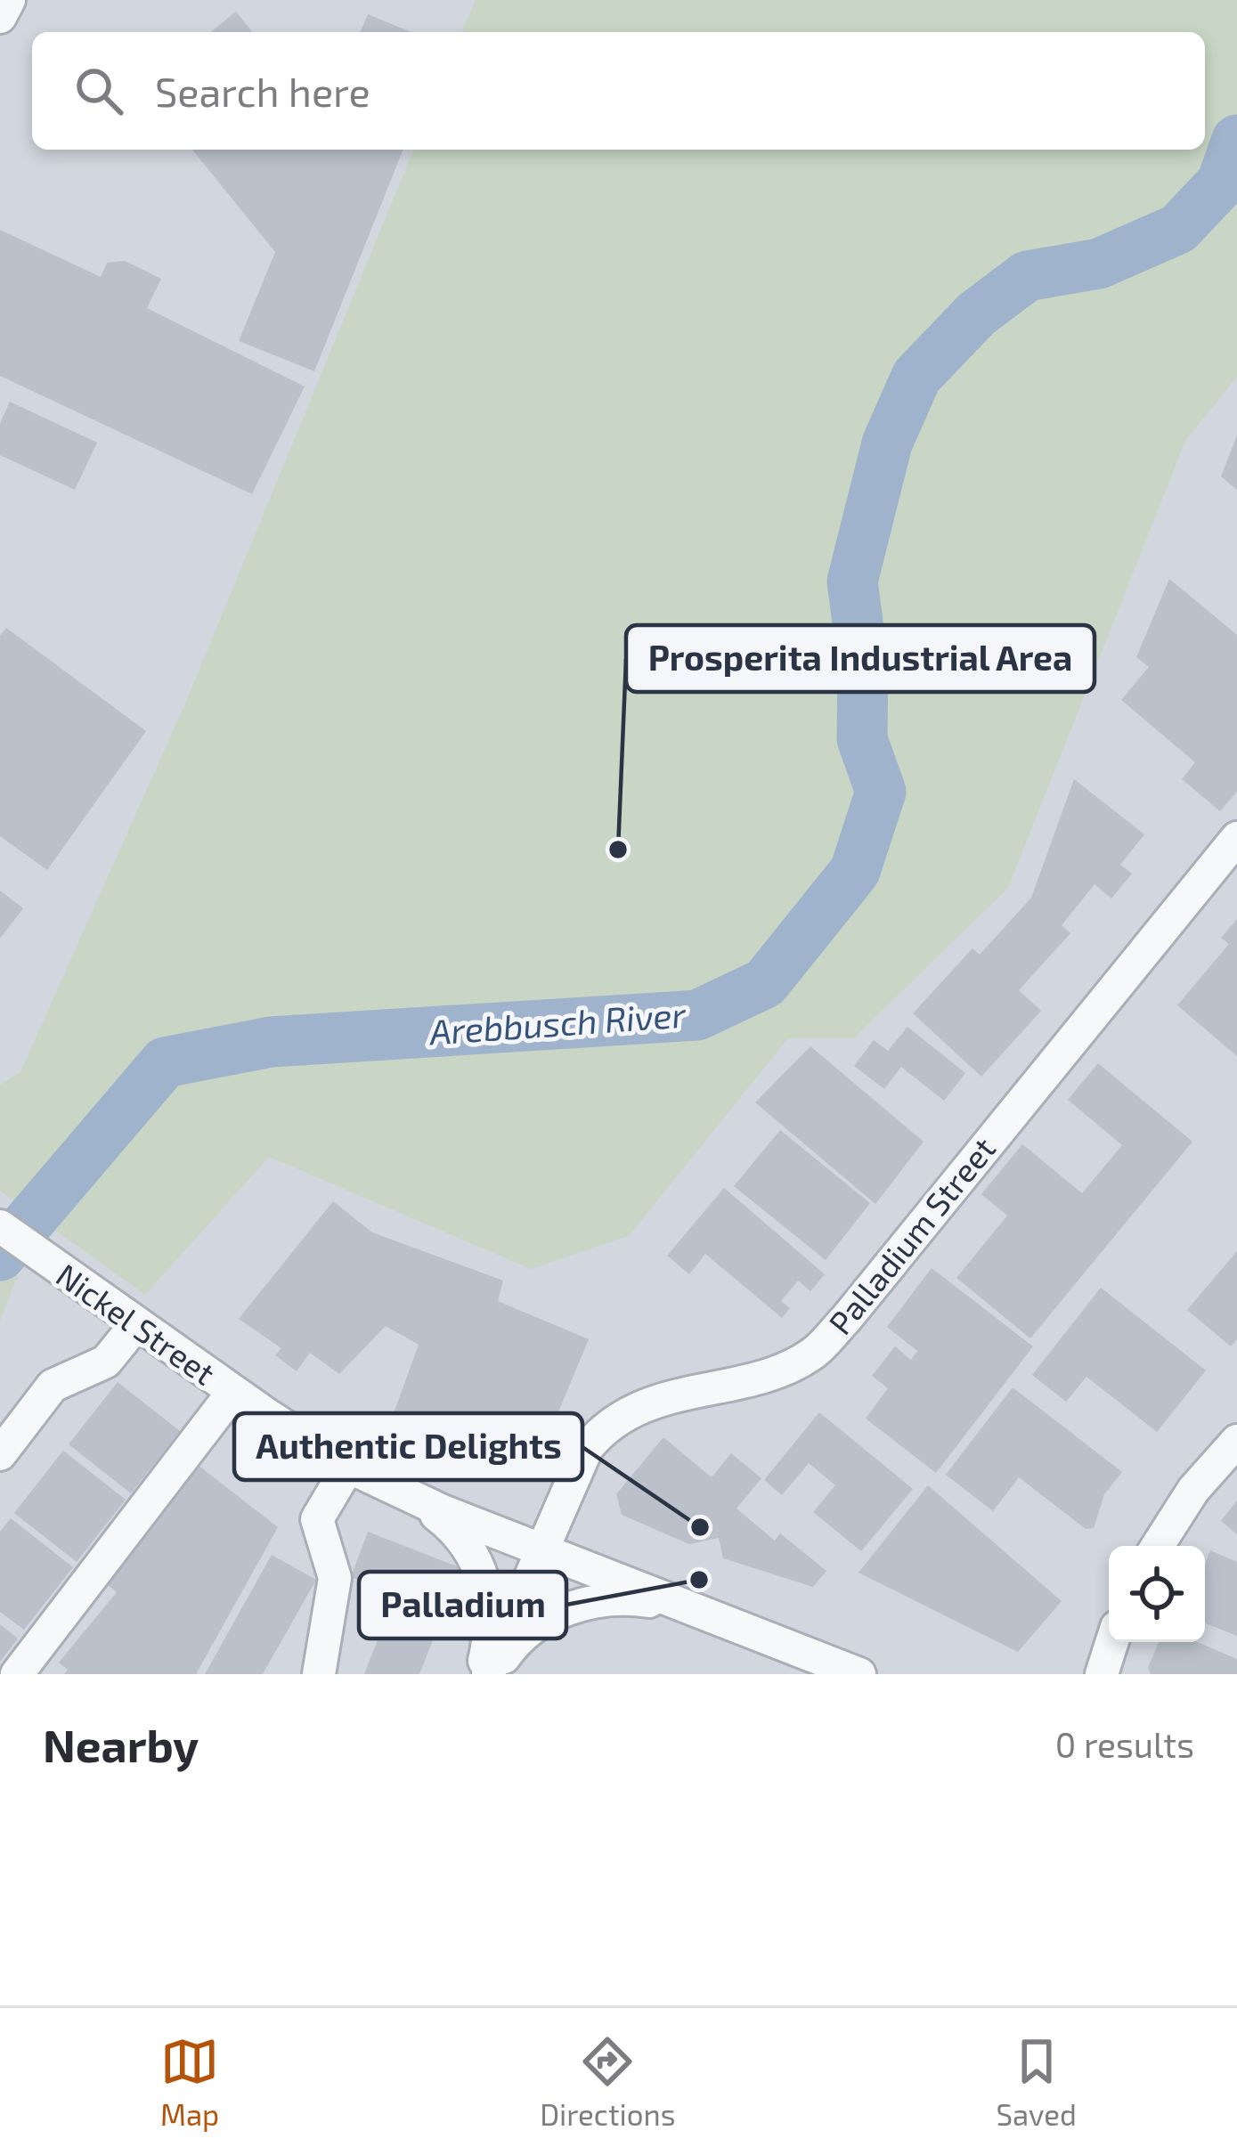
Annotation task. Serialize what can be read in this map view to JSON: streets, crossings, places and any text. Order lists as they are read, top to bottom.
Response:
{
  "streets": {
    "street": ["Palladium Street", "Nickel Street"]
  },
  "crossings": [
    ["Palladium Street", "Nickel Street"]
  ],
  "water": ["Arebbusch River"],
  "places": ["Prosperita Industrial Area", "Authentic Delights", "Palladium"],
  "page": {
    "search": "Search here",
    "heading": ["Nearby", "0 results"],
    "nav": ["Map", "Directions", "Saved"]
  }
}
